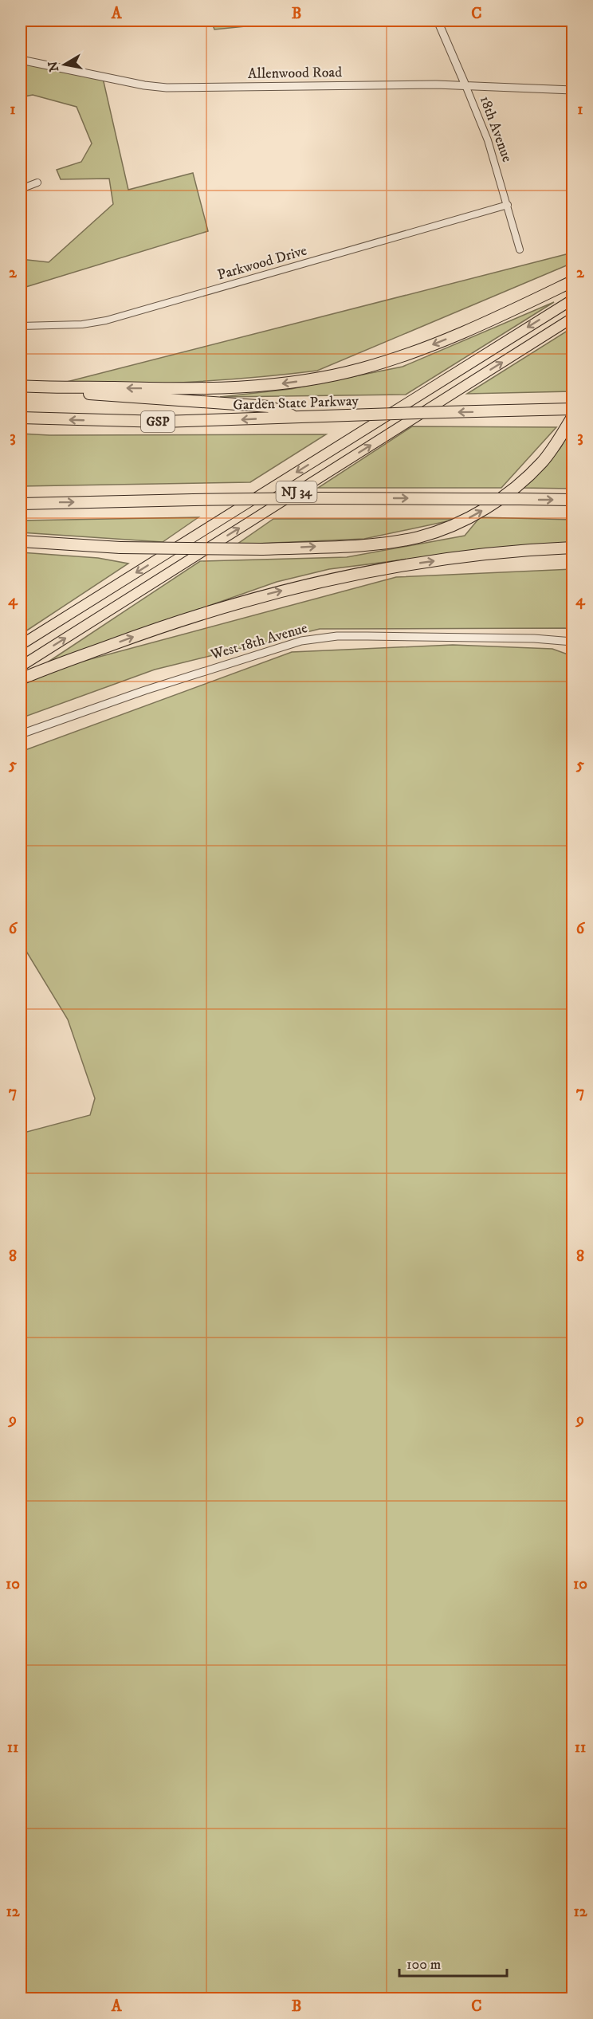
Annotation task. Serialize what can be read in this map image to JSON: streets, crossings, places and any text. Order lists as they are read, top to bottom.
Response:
{
  "streets": {
    "highway": ["Garden State Parkway", "GSP", "NJ 34"],
    "street": [
      "Allenwood Road",
      "18th Avenue",
      "Parkwood Drive",
      "West 18th Avenue"
    ]
  },
  "crossings": [
    ["Allenwood Road", "18th Avenue"],
    ["18th Avenue", "Parkwood Drive"]
  ],
  "scale_bar": "100 m",
  "north": "left",
  "grid": {
    "columns": ["A", "B", "C"],
    "rows": [
      "1",
      "2",
      "3",
      "4",
      "5",
      "6",
      "7",
      "8",
      "9",
      "10",
      "11",
      "12"
    ]
  }
}
